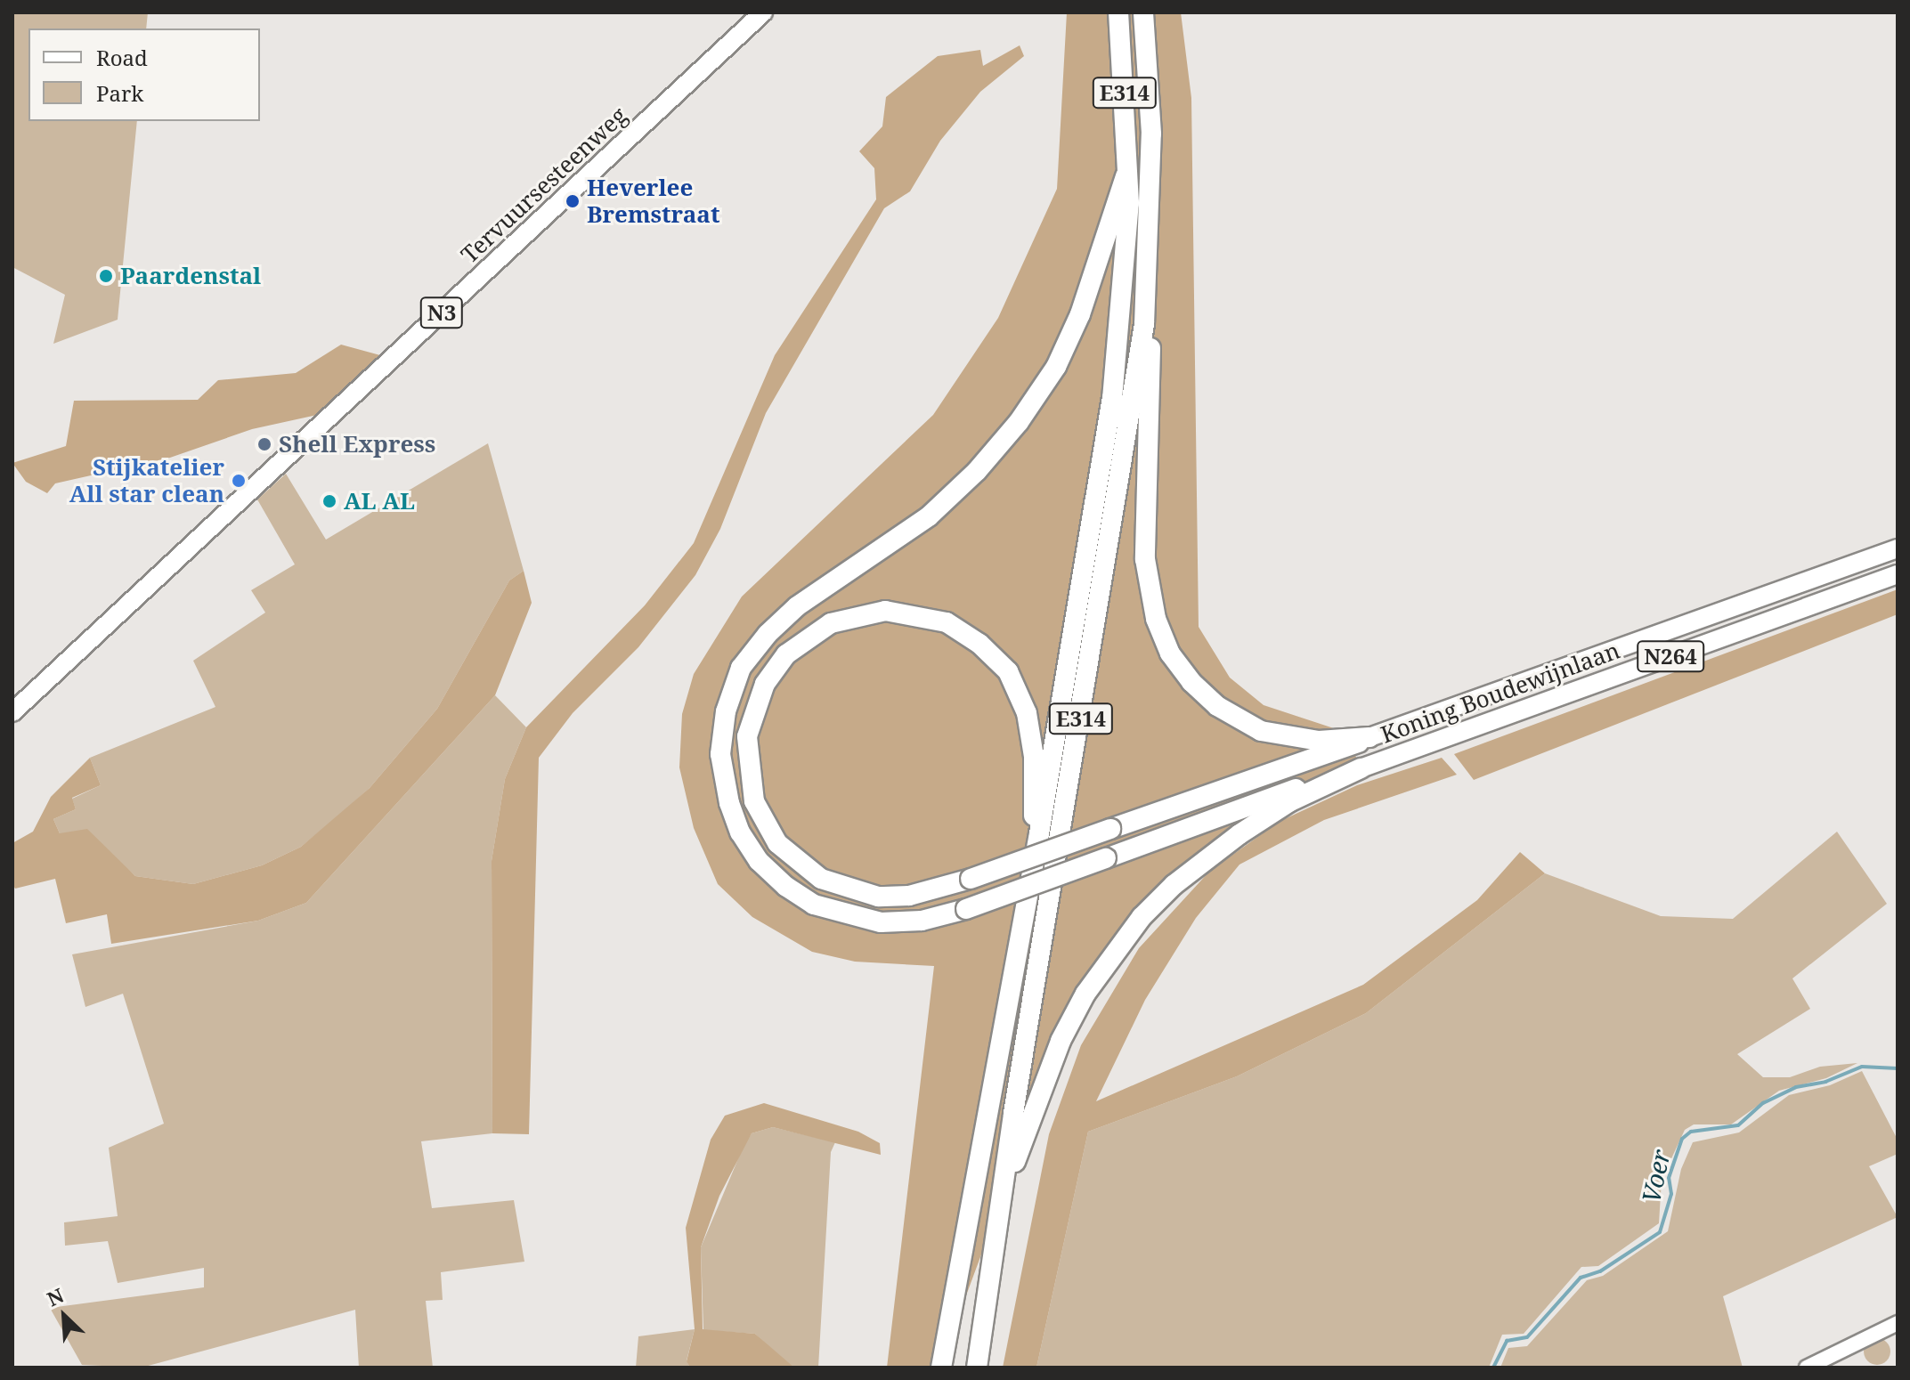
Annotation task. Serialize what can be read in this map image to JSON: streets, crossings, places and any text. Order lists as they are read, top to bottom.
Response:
{
  "streets": {
    "highway": ["E314"],
    "main road": [
      "Tervuursesteenweg",
      "N3",
      "N264",
      "Koning Boudewijnlaan"
    ]
  },
  "water": ["Voer"],
  "places": [
    "Heverlee Bremstraat",
    "Paardenstal",
    "Shell Express",
    "Stijkatelier All star clean",
    "AL AL"
  ],
  "legend": ["Road", "Park"],
  "north": "top left"
}
